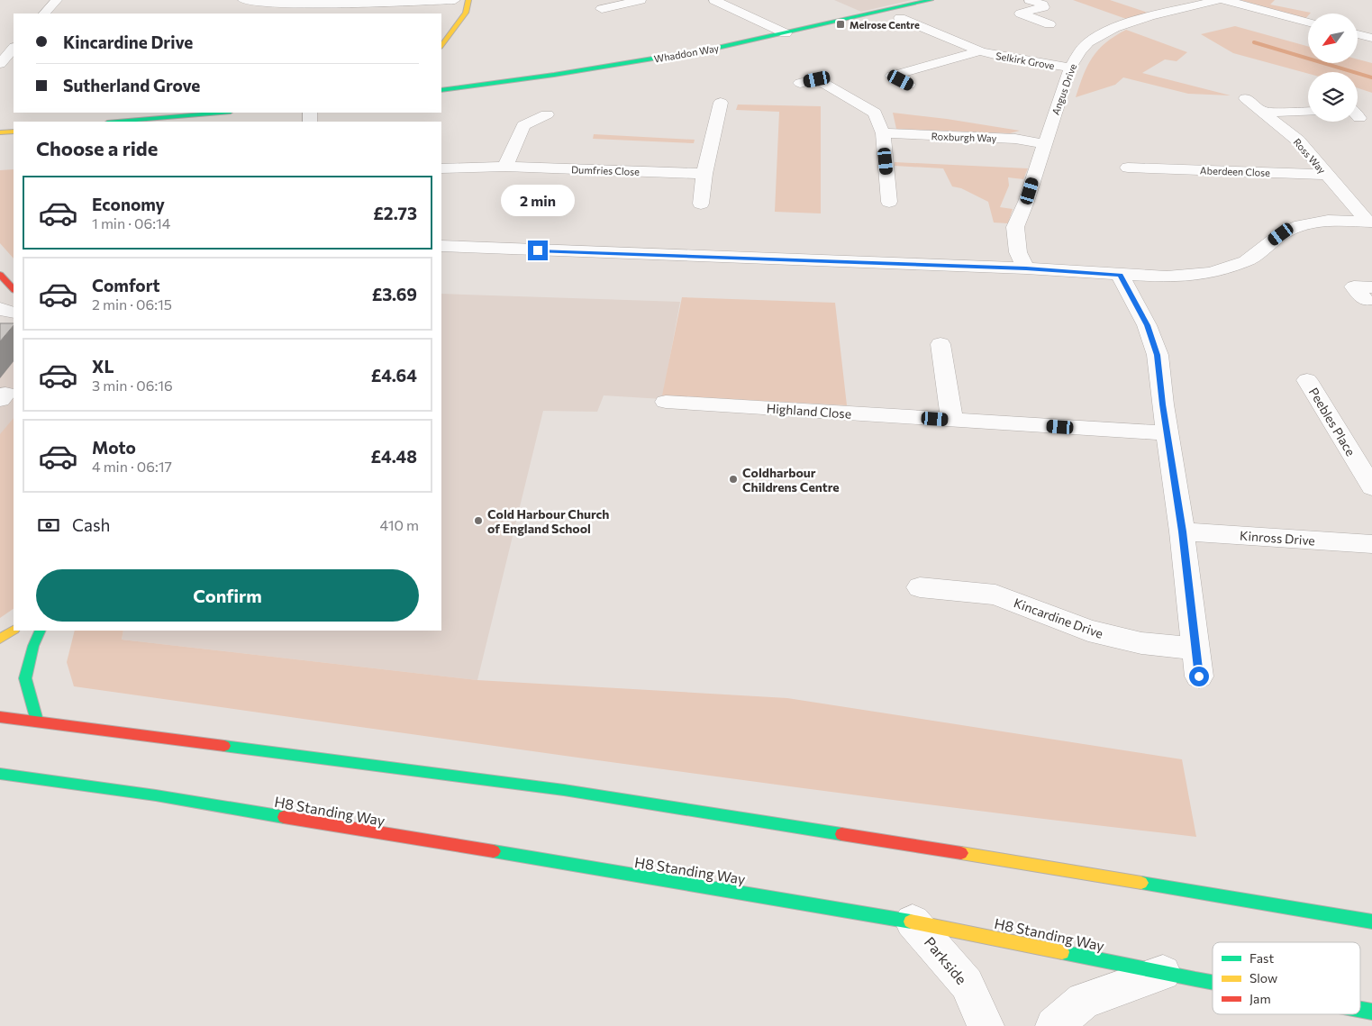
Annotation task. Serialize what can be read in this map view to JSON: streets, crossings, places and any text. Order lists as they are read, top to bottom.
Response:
{
  "streets": {
    "main road": ["Whaddon Way", "H8 Standing Way"],
    "street": [
      "Selkirk Grove",
      "Angus Drive",
      "Roxburgh Way",
      "Ross Way",
      "Dumfries Close",
      "Aberdeen Close",
      "Highland Close",
      "Peebles Place",
      "Kinross Drive",
      "Kincardine Drive",
      "Parkside"
    ]
  },
  "crossings": [
    ["Selkirk Grove", "Angus Drive"],
    ["Angus Drive", "Roxburgh Way"],
    ["Ross Way", "Aberdeen Close"],
    ["H8 Standing Way", "Parkside"]
  ],
  "places": {
    "transit": ["Melrose Centre"],
    "other": ["Coldharbour Childrens Centre", "Cold Harbour Church of England School"]
  },
  "legend": ["Fast", "Slow", "Jam"],
  "north": "bottom left",
  "page": {
    "banner": ["Kincardine Drive", "Sutherland Grove"],
    "heading": "Choose a ride",
    "list": [
      {
        "name": "Economy",
        "note": "1 min · 06:14",
        "value": "£2.73"
      },
      {
        "name": "Comfort",
        "note": "2 min · 06:15",
        "value": "£3.69"
      },
      {
        "name": "XL",
        "note": "3 min · 06:16",
        "value": "£4.64"
      },
      {
        "name": "Moto",
        "note": "4 min · 06:17",
        "value": "£4.48"
      }
    ],
    "bubble": "2 min",
    "pay": ["Cash", "410 m"],
    "buttons": "Confirm"
  }
}
